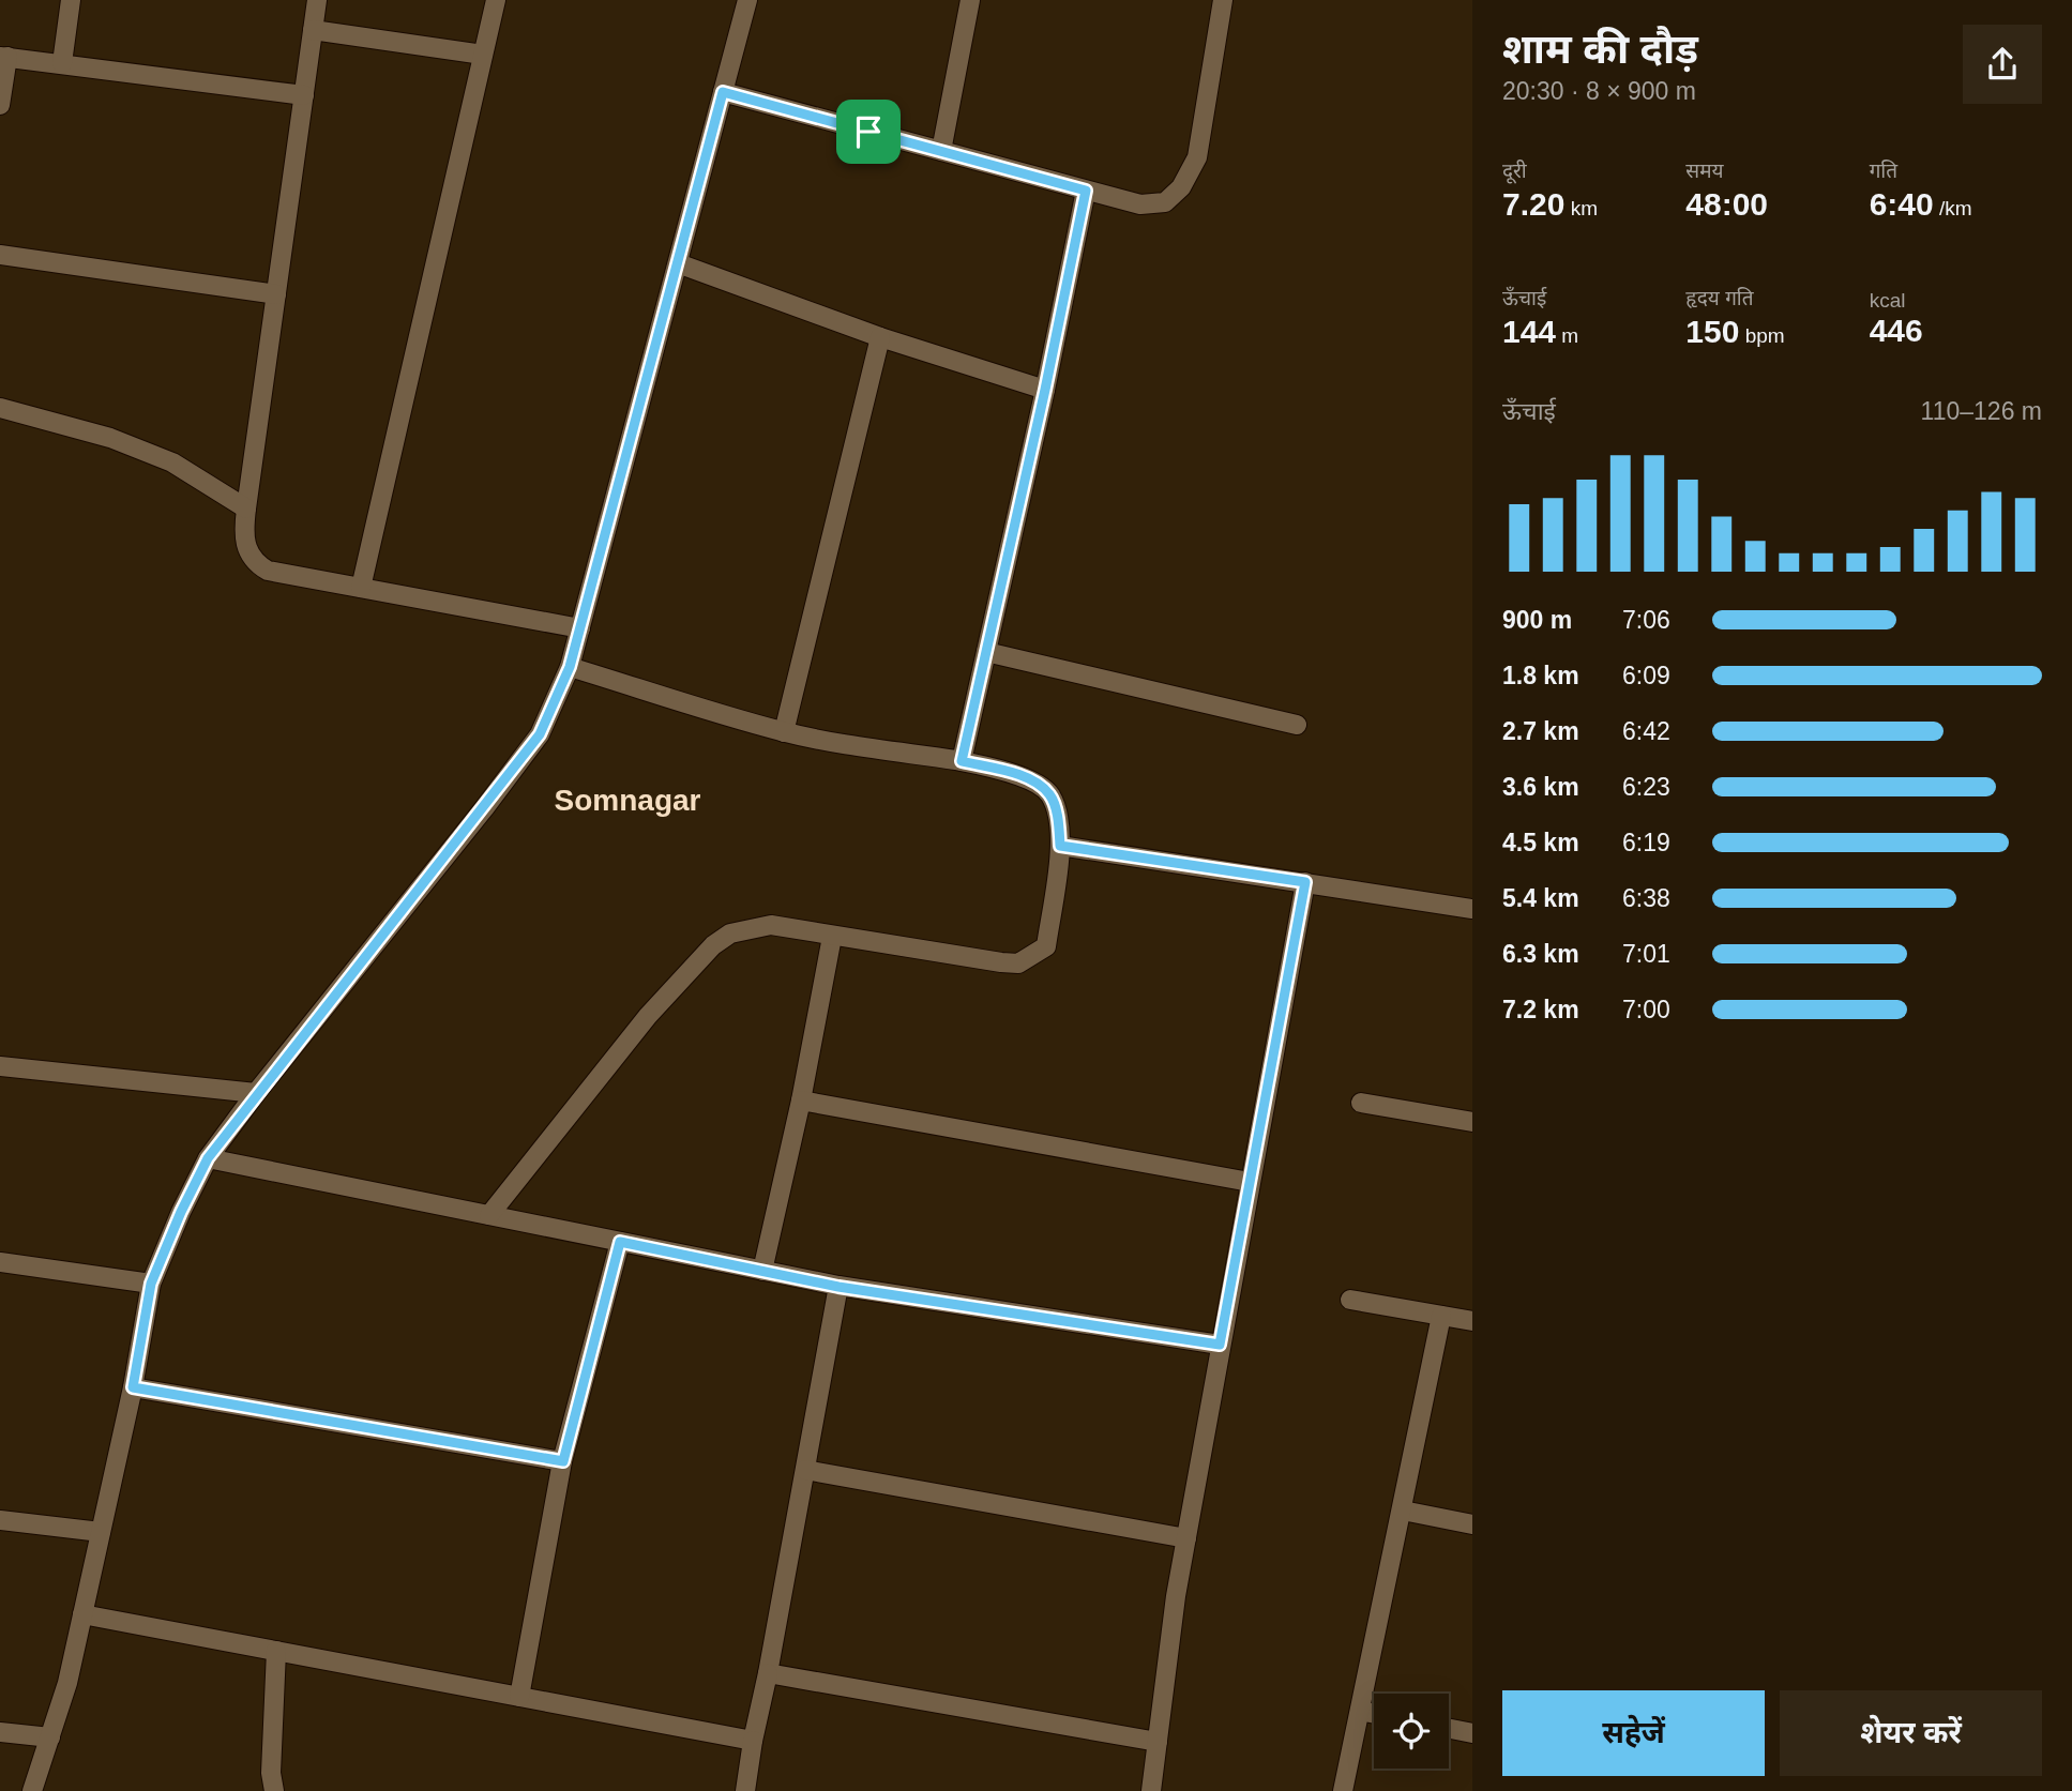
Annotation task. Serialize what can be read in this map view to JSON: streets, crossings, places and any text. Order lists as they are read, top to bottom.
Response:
{
  "districts": ["Somnagar"],
  "page": {
    "heading": ["शाम की दौड़", "20:30 · 8 × 900 m"],
    "stats": [
      ["दूरी", "7.20 km"],
      ["समय", "48:00"],
      ["गति", "6:40 /km"],
      ["ऊँचाई", "144 m"],
      ["हृदय गति", "150 bpm"],
      ["kcal", "446"]
    ],
    "chart": ["ऊँचाई", "110–126 m"],
    "list": [
      {
        "name": "900 m",
        "note": "7:06"
      },
      {
        "name": "1.8 km",
        "note": "6:09"
      },
      {
        "name": "2.7 km",
        "note": "6:42"
      },
      {
        "name": "3.6 km",
        "note": "6:23"
      },
      {
        "name": "4.5 km",
        "note": "6:19"
      },
      {
        "name": "5.4 km",
        "note": "6:38"
      },
      {
        "name": "6.3 km",
        "note": "7:01"
      },
      {
        "name": "7.2 km",
        "note": "7:00"
      }
    ],
    "buttons": ["सहेजें", "शेयर करें"]
  }
}
